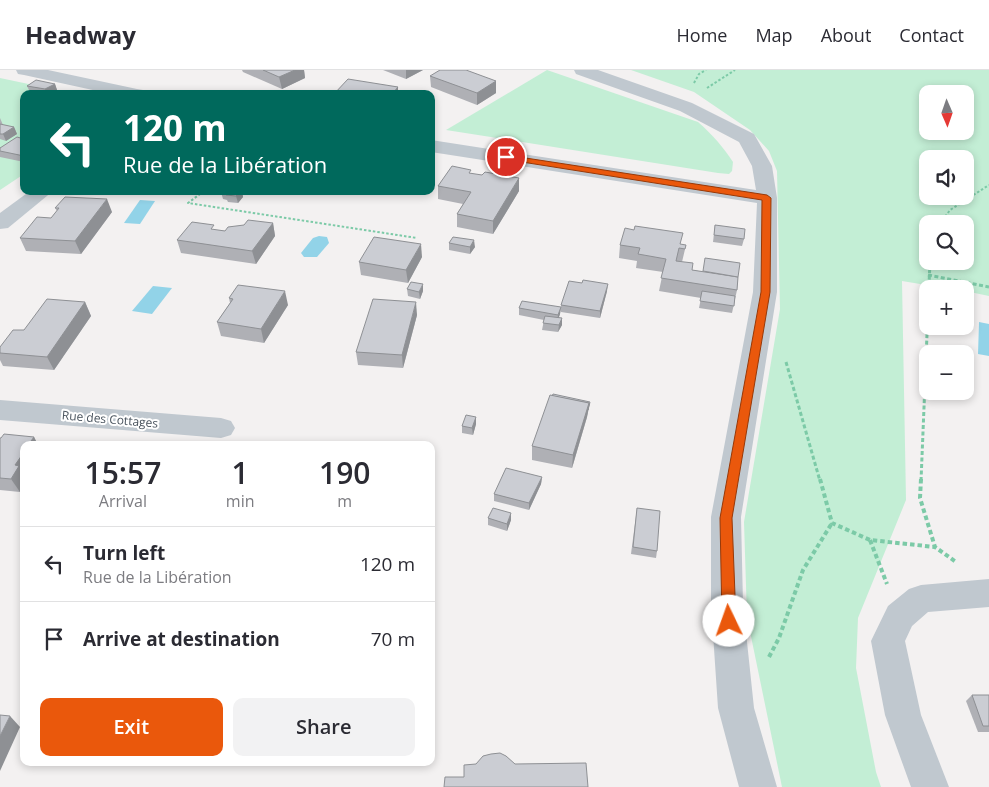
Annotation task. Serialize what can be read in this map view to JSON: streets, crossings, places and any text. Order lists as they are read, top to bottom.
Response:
{
  "streets": {
    "street": ["Rue des Cottages"]
  },
  "north": "bottom",
  "page": {
    "header": "Headway",
    "nav": [
      "Home",
      "Map",
      "About",
      "Contact"
    ],
    "map_buttons": ["+", "−"],
    "turn": ["120 m", "Rue de la Libération"],
    "eta": [
      "15:57",
      "Arrival",
      "1",
      "min",
      "190",
      "m"
    ],
    "list": [
      {
        "name": "Turn left",
        "note": "Rue de la Libération",
        "value": "120 m"
      },
      {
        "name": "Arrive at destination",
        "value": "70 m"
      }
    ],
    "buttons": ["Exit", "Share"]
  }
}
